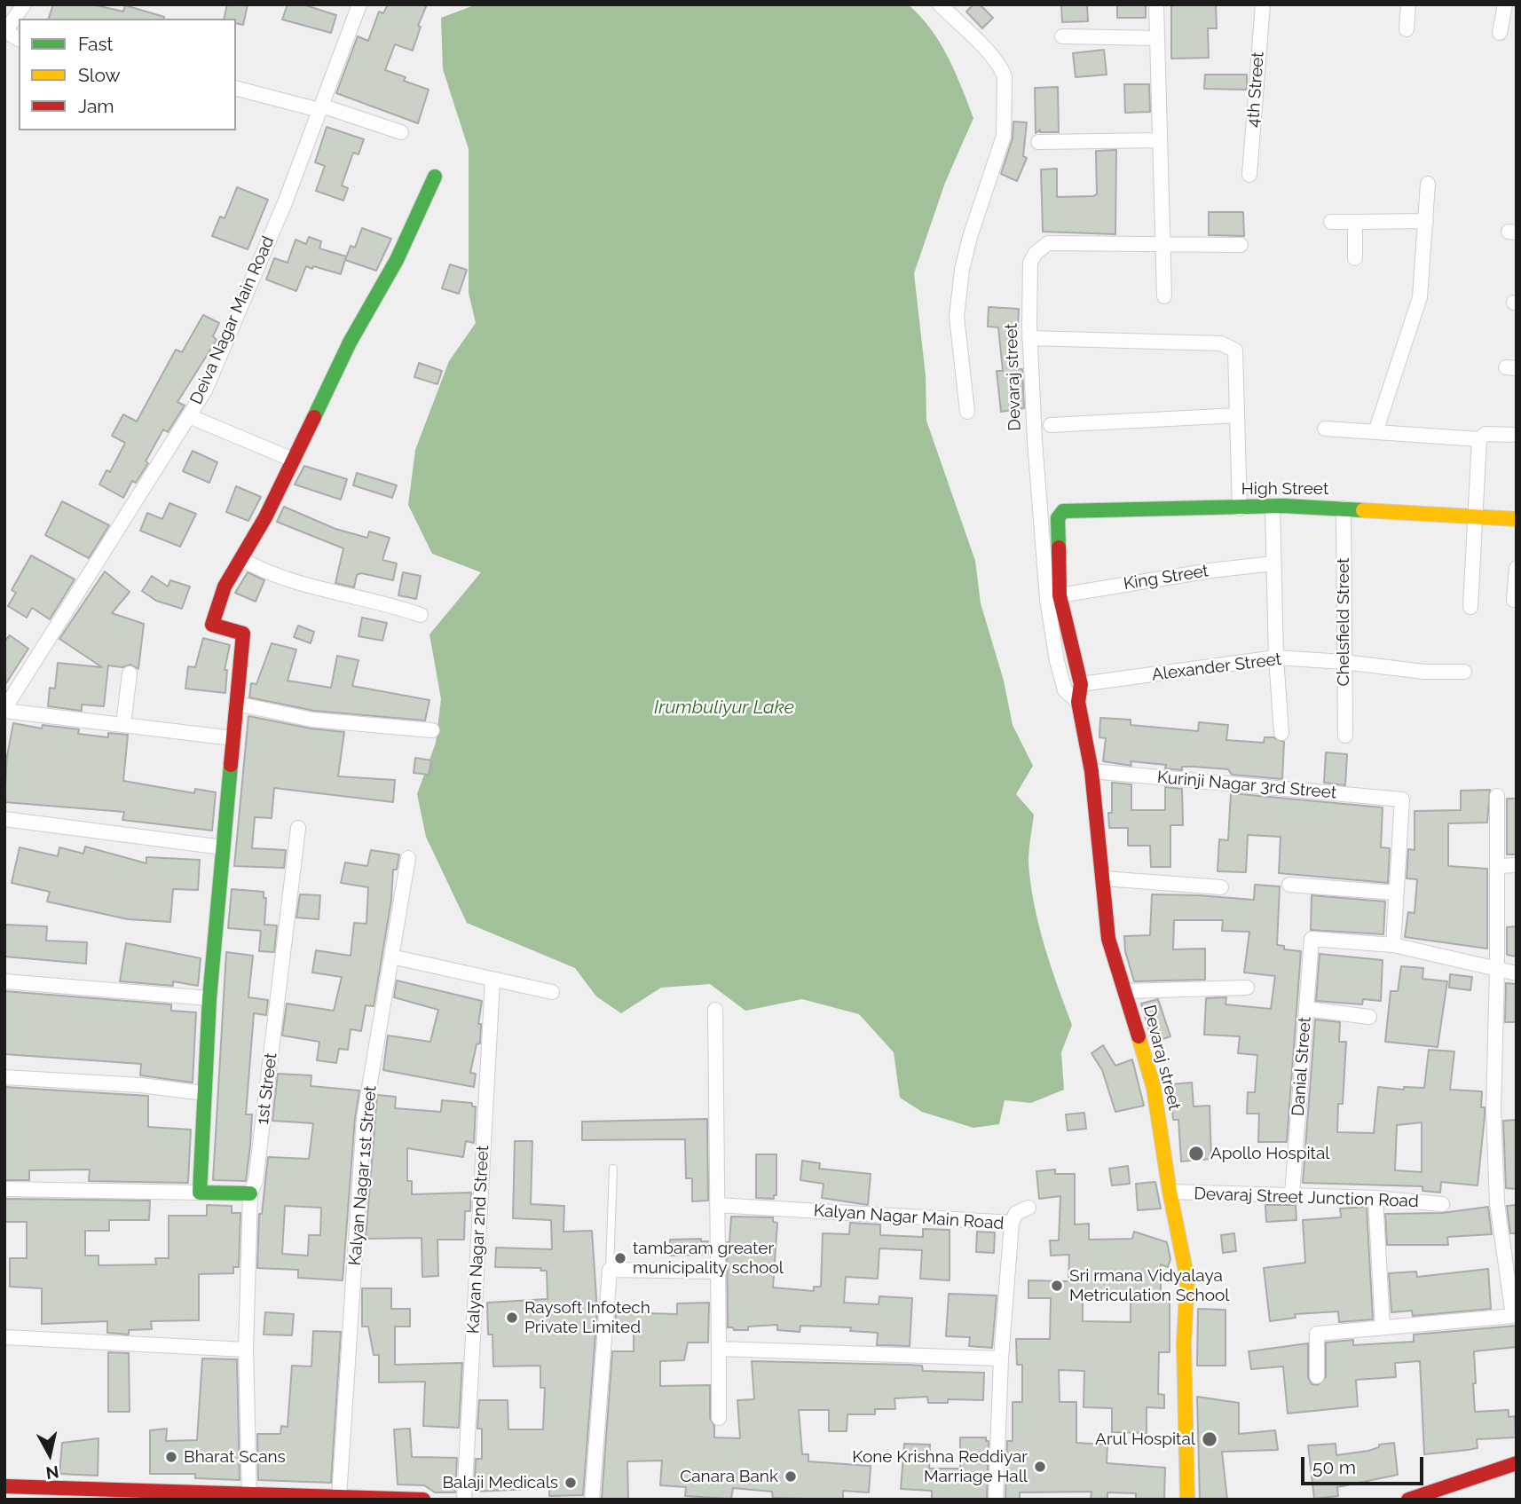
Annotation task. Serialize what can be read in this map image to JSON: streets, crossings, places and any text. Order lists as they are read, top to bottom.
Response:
{
  "streets": {
    "street": [
      "4th Street",
      "Deiva Nagar Main Road",
      "Devaraj street",
      "High Street",
      "King Street",
      "Chelsfield Street",
      "Alexander Street",
      "Kurinji Nagar 3rd Street",
      "Danial Street",
      "1st Street",
      "Kalyan Nagar 1st Street",
      "Devaraj Street Junction Road",
      "Kalyan Nagar Main Road",
      "Kalyan Nagar 2nd Street"
    ]
  },
  "crossings": [
    ["Devaraj street", "High Street"],
    ["Devaraj street", "King Street"],
    ["Devaraj street", "Alexander Street"],
    ["Devaraj street", "Kurinji Nagar 3rd Street"],
    ["Devaraj street", "Devaraj Street Junction Road"],
    ["High Street", "Chelsfield Street"],
    ["Chelsfield Street", "Alexander Street"],
    ["Danial Street", "Devaraj Street Junction Road"]
  ],
  "water": ["Irumbuliyur Lake"],
  "places": [
    "Apollo Hospital",
    "tambaram greater municipality school",
    "Sri rmana Vidyalaya Metriculation School",
    "Raysoft Infotech Private Limited",
    "Arul Hospital",
    "Bharat Scans",
    "Kone Krishna Reddiyar Marriage Hall",
    "Canara Bank",
    "Balaji Medicals"
  ],
  "legend": ["Fast", "Slow", "Jam"],
  "scale_bar": "50 m",
  "north": "bottom"
}
